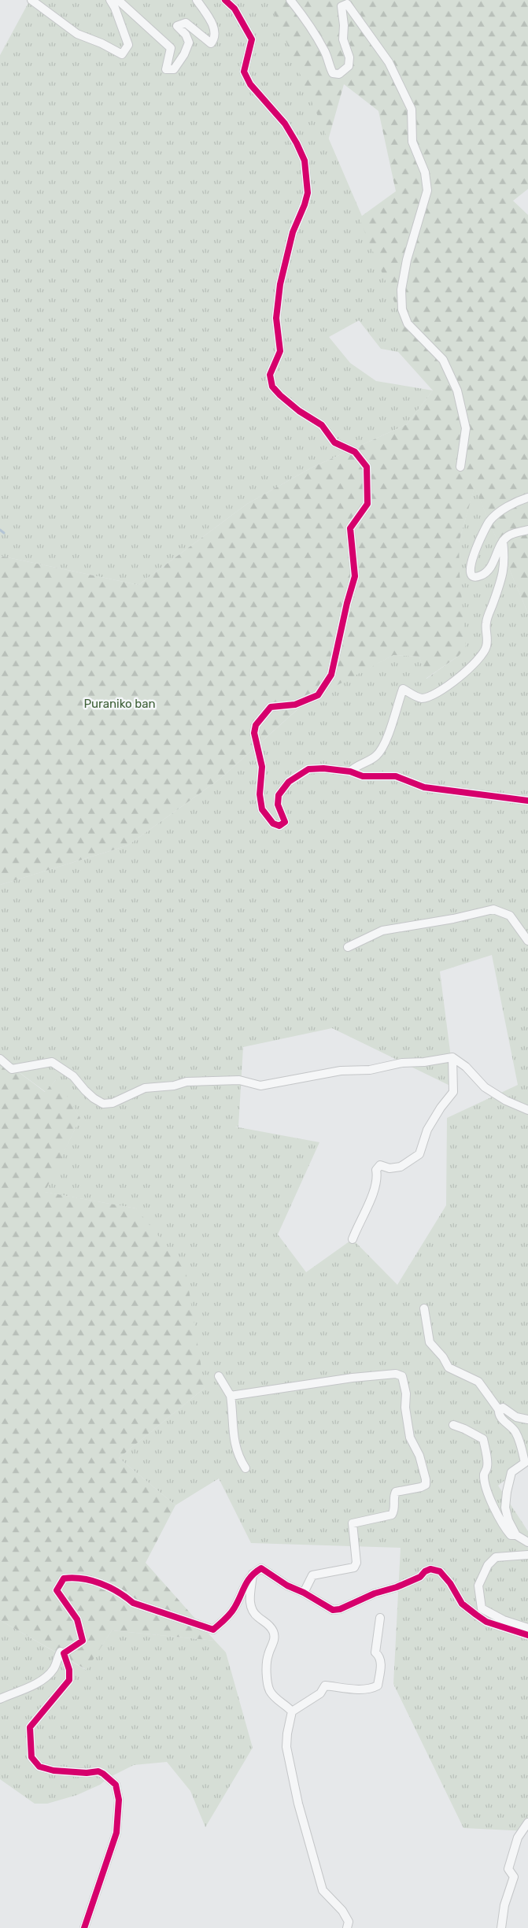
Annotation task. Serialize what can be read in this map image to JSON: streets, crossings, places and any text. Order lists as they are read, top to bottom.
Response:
{
  "parks": ["Puraniko ban"]
}
